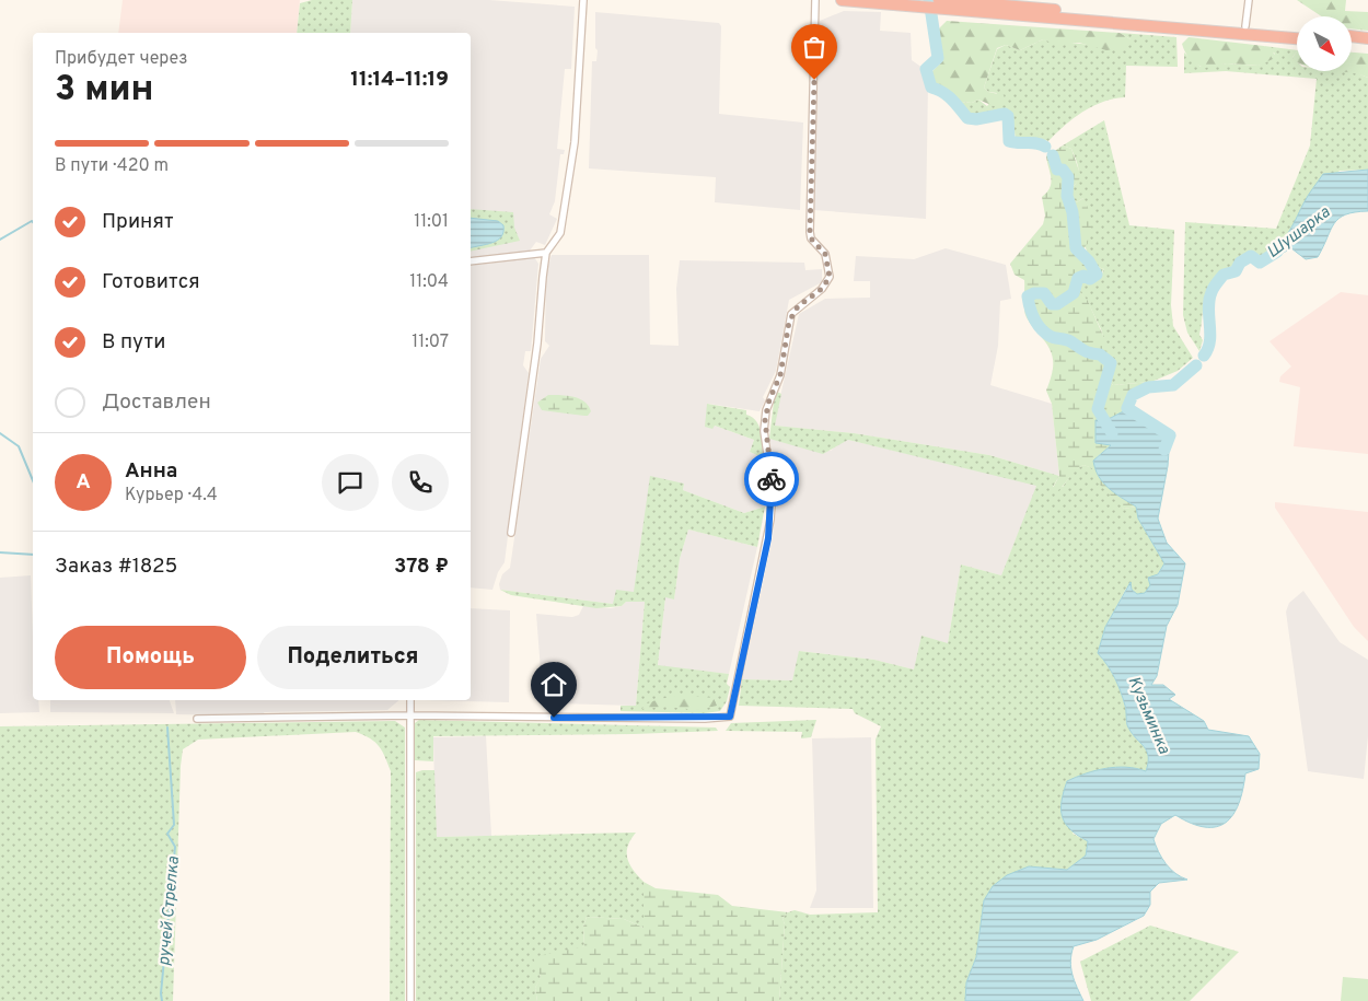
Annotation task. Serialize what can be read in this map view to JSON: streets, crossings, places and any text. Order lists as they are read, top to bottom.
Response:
{
  "water": ["Шушарка", "Кузьминка", "ручей Стрелка"],
  "north": "bottom right",
  "page": {
    "heading": ["3 мин", "Прибудет через", "11:14–11:19"],
    "panel": [
      "Анна",
      "Курьер · 4.4",
      "Заказ #1825",
      "378 ₽"
    ],
    "bar": "В пути · 420 m",
    "list": [
      ["Принят", "11:01"],
      ["Готовится", "11:04"],
      ["В пути", "11:07"],
      "Доставлен"
    ],
    "round": "А",
    "buttons": ["Помощь", "Поделиться"]
  }
}
